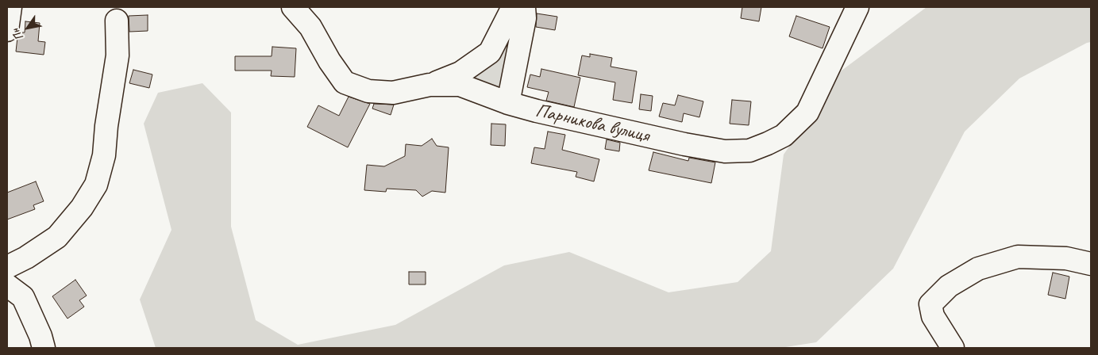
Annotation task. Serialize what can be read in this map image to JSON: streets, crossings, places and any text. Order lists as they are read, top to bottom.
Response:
{
  "streets": {
    "street": ["Парникова вулиця"]
  },
  "north": "bottom left"
}
